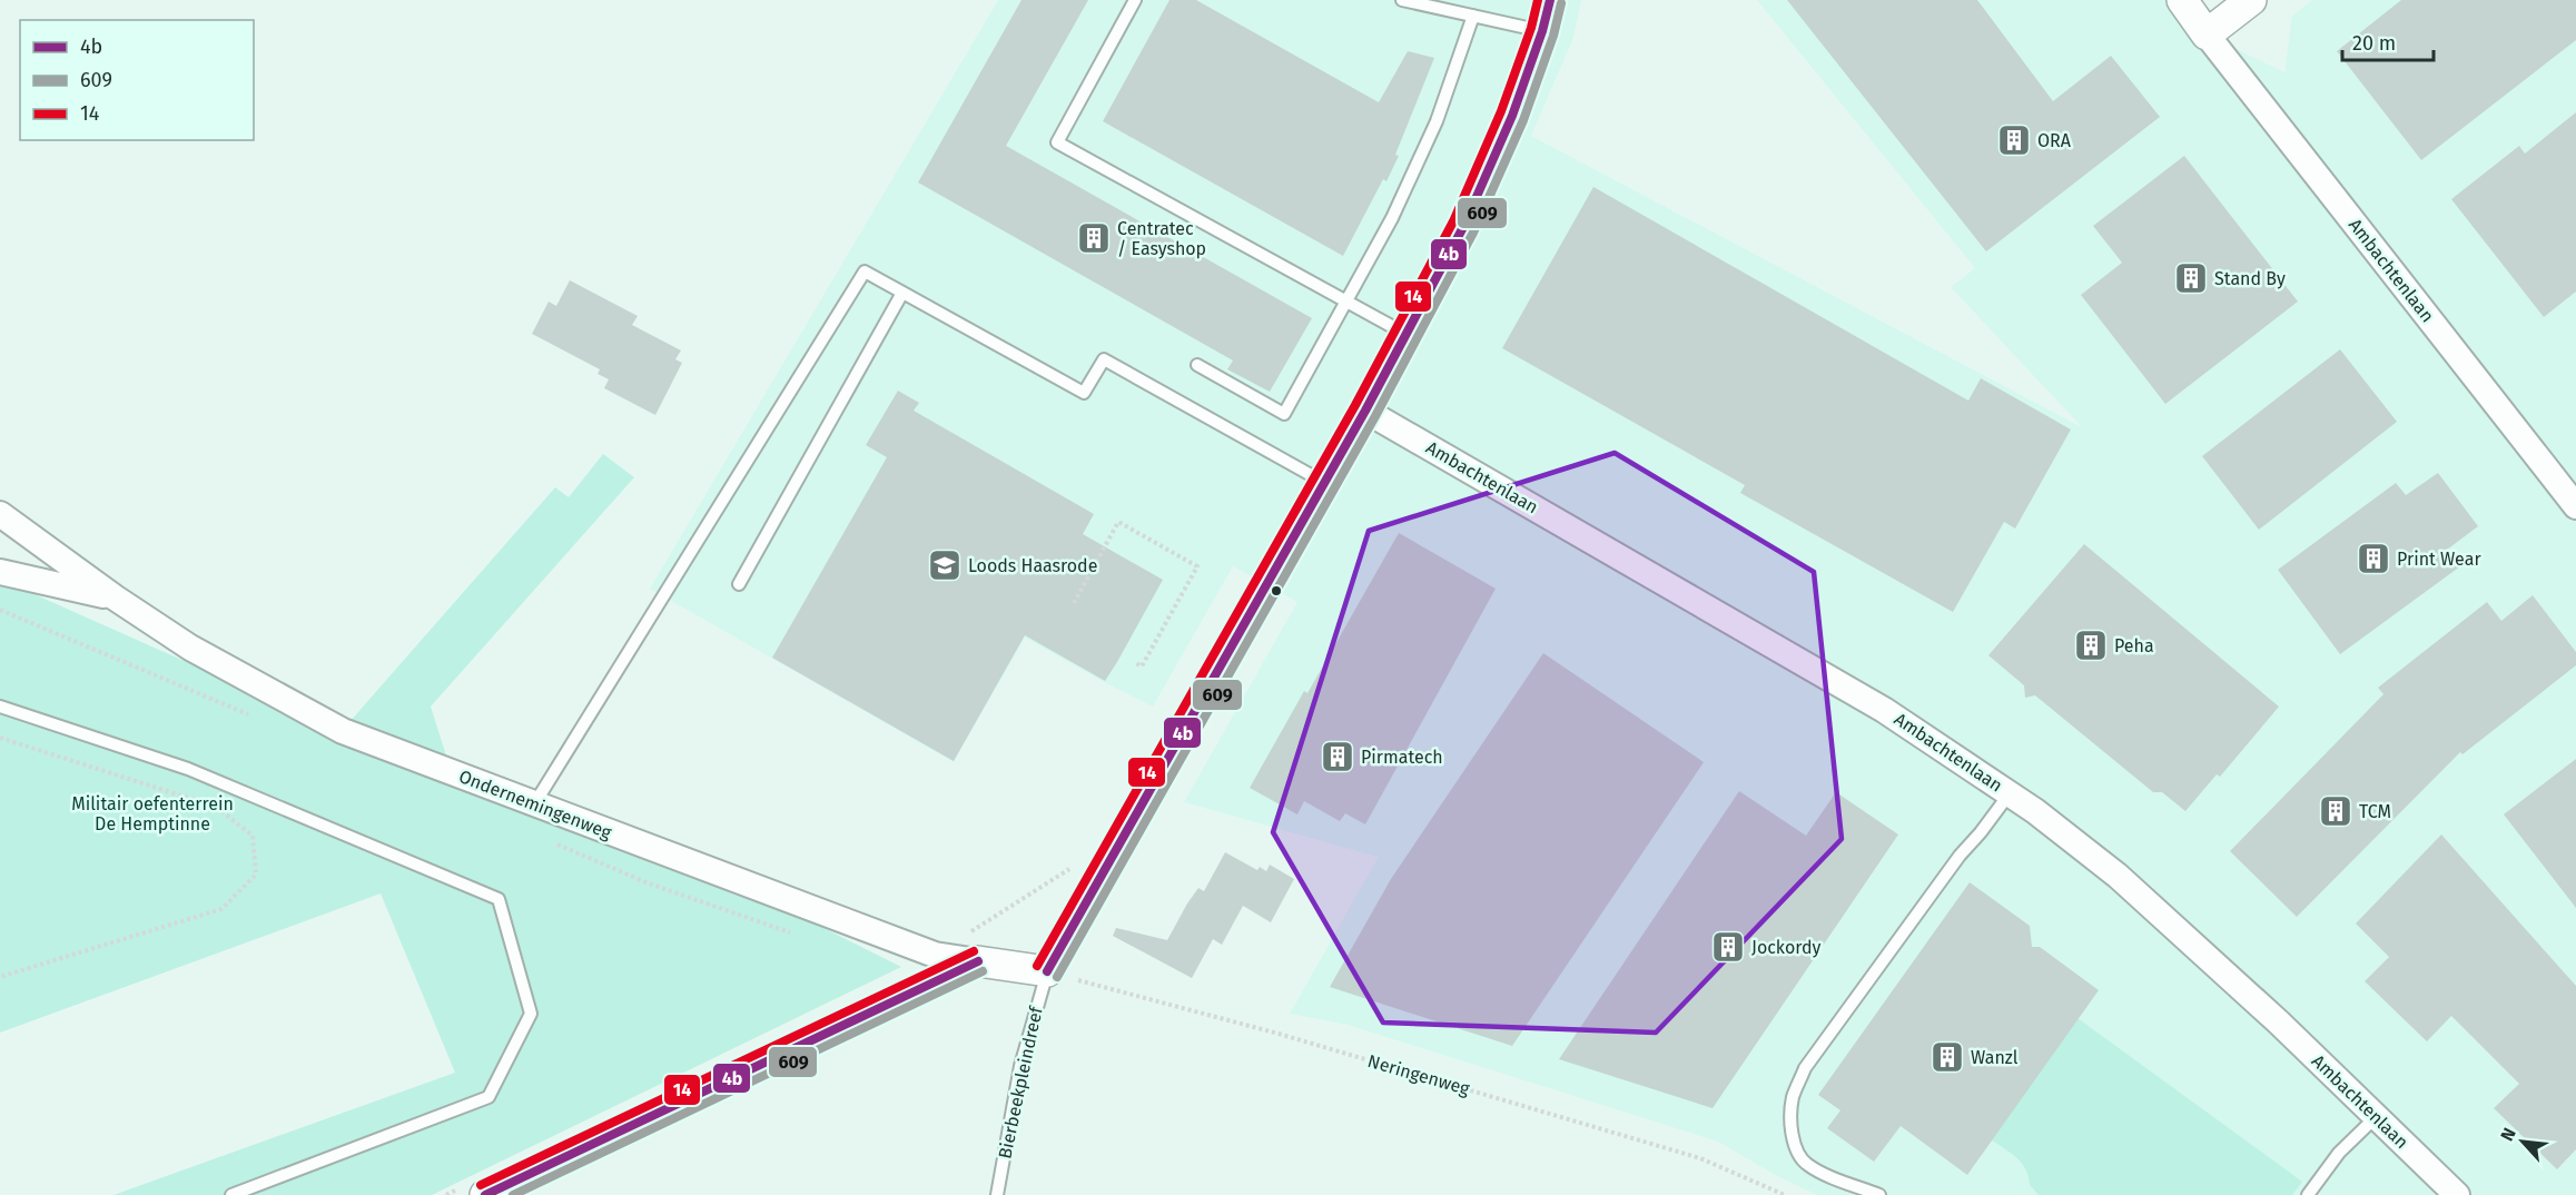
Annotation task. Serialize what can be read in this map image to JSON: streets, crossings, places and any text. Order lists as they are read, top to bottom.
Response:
{
  "streets": {
    "street": ["Ambachtenlaan", "Ondernemingenweg"],
    "lane": ["Bierbeekpleindreef"],
    "path": ["Neringenweg"]
  },
  "crossings": [
    ["Neringenweg", "Bierbeekpleindreef"]
  ],
  "parks": ["Militair oefenterrein De Hemptinne"],
  "places": {
    "building": [
      "ORA",
      "Centratec / Easyshop",
      "Stand By",
      "Print Wear",
      "Peha",
      "Pirmatech",
      "TCM",
      "Jockordy",
      "Wanzl"
    ],
    "school or university": ["Loods Haasrode"]
  },
  "lines": ["transit line 4b", "transit line 14", "transit line 609"],
  "legend": ["4b", "609", "14"],
  "scale_bar": "20 m",
  "north": "top left"
}
